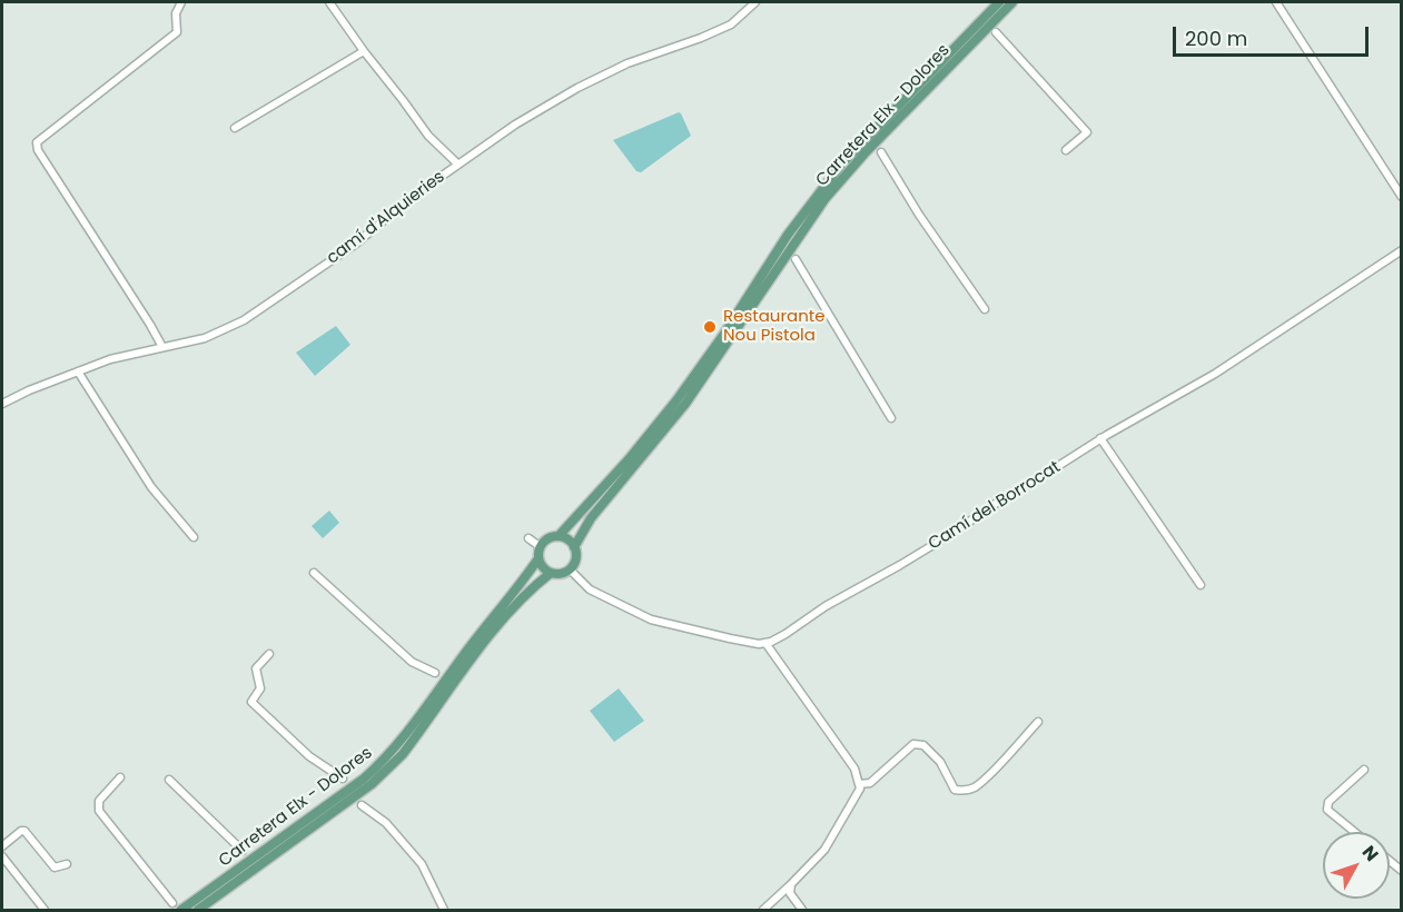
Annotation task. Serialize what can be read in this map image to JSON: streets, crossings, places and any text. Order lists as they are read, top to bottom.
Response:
{
  "streets": {
    "main road": ["Carretera Elx - Dolores"],
    "street": ["camí d'Alquieries", "Camí del Borrocat"]
  },
  "places": ["Restaurante Nou Pistola"],
  "scale_bar": "200 m",
  "north": "top right"
}
